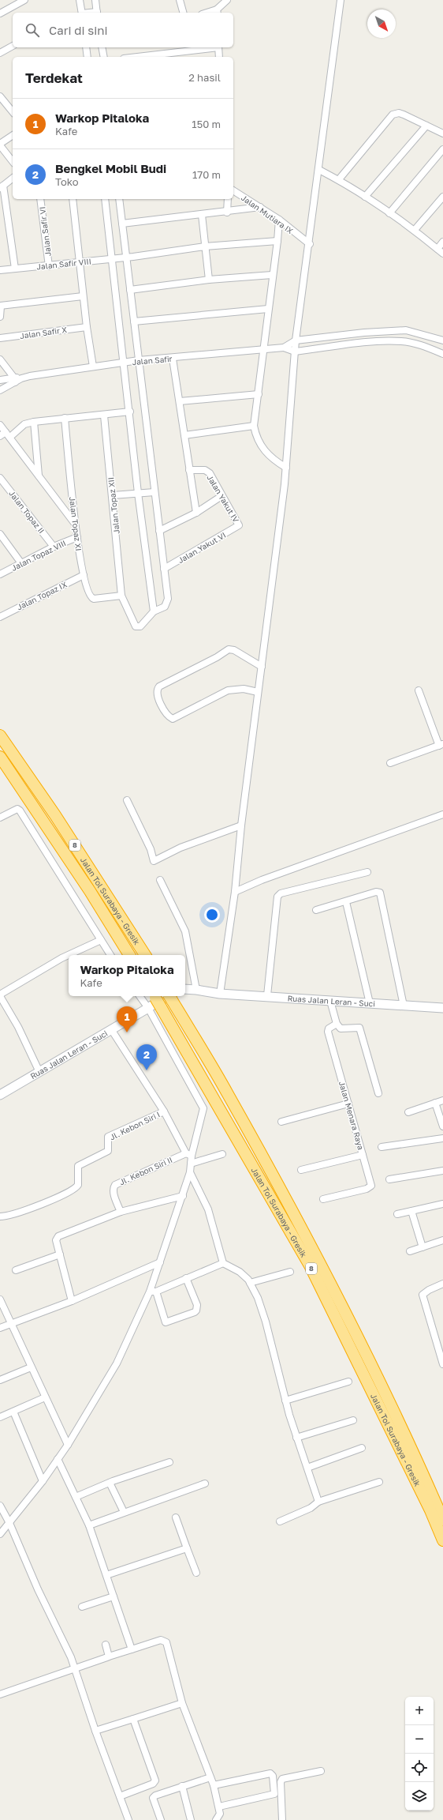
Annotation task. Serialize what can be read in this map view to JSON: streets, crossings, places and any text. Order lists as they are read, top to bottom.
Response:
{
  "streets": {
    "highway": ["8", "Jalan Tol Surabaya - Gresik"],
    "main road": ["Ruas Jalan Leran - Suci"],
    "street": [
      "Jalan Mutiara IX",
      "Jalan Safir VI",
      "Jalan Safir VIII",
      "Jalan Safir X",
      "Jalan Safir",
      "Jalan Yakut IV",
      "Jalan Topaz XII",
      "Jalan Topaz II",
      "Jalan Topaz XI",
      "Jalan Yakut VI",
      "Jalan Topaz VIII",
      "Jalan Topaz IX",
      "Jalan Menara Raya",
      "Jl. Kebon Siri I",
      "Jl. Kebon Siri II"
    ]
  },
  "crossings": [
    ["Jalan Safir VI", "Jalan Safir VIII"],
    ["Jalan Yakut IV", "Jalan Yakut VI"],
    ["Jalan Topaz XII", "Jalan Topaz XI"],
    ["Jalan Topaz II", "Jalan Topaz VIII"],
    ["Jalan Topaz XI", "Jalan Topaz VIII"],
    ["Jalan Topaz XI", "Jalan Topaz IX"],
    ["Jalan Tol Surabaya - Gresik", "Ruas Jalan Leran - Suci"]
  ],
  "north": "bottom right",
  "page": {
    "search": "Cari di sini",
    "heading": ["Terdekat", "2 hasil"],
    "list": [
      {
        "mark": "1",
        "name": "Warkop Pitaloka",
        "note": "Kafe",
        "value": "150 m"
      },
      {
        "mark": "2",
        "name": "Bengkel Mobil Budi",
        "note": "Toko",
        "value": "170 m"
      }
    ],
    "popup": ["Warkop Pitaloka", "Kafe"],
    "pins": ["1", "2"],
    "map_buttons": ["+", "−"]
  }
}
